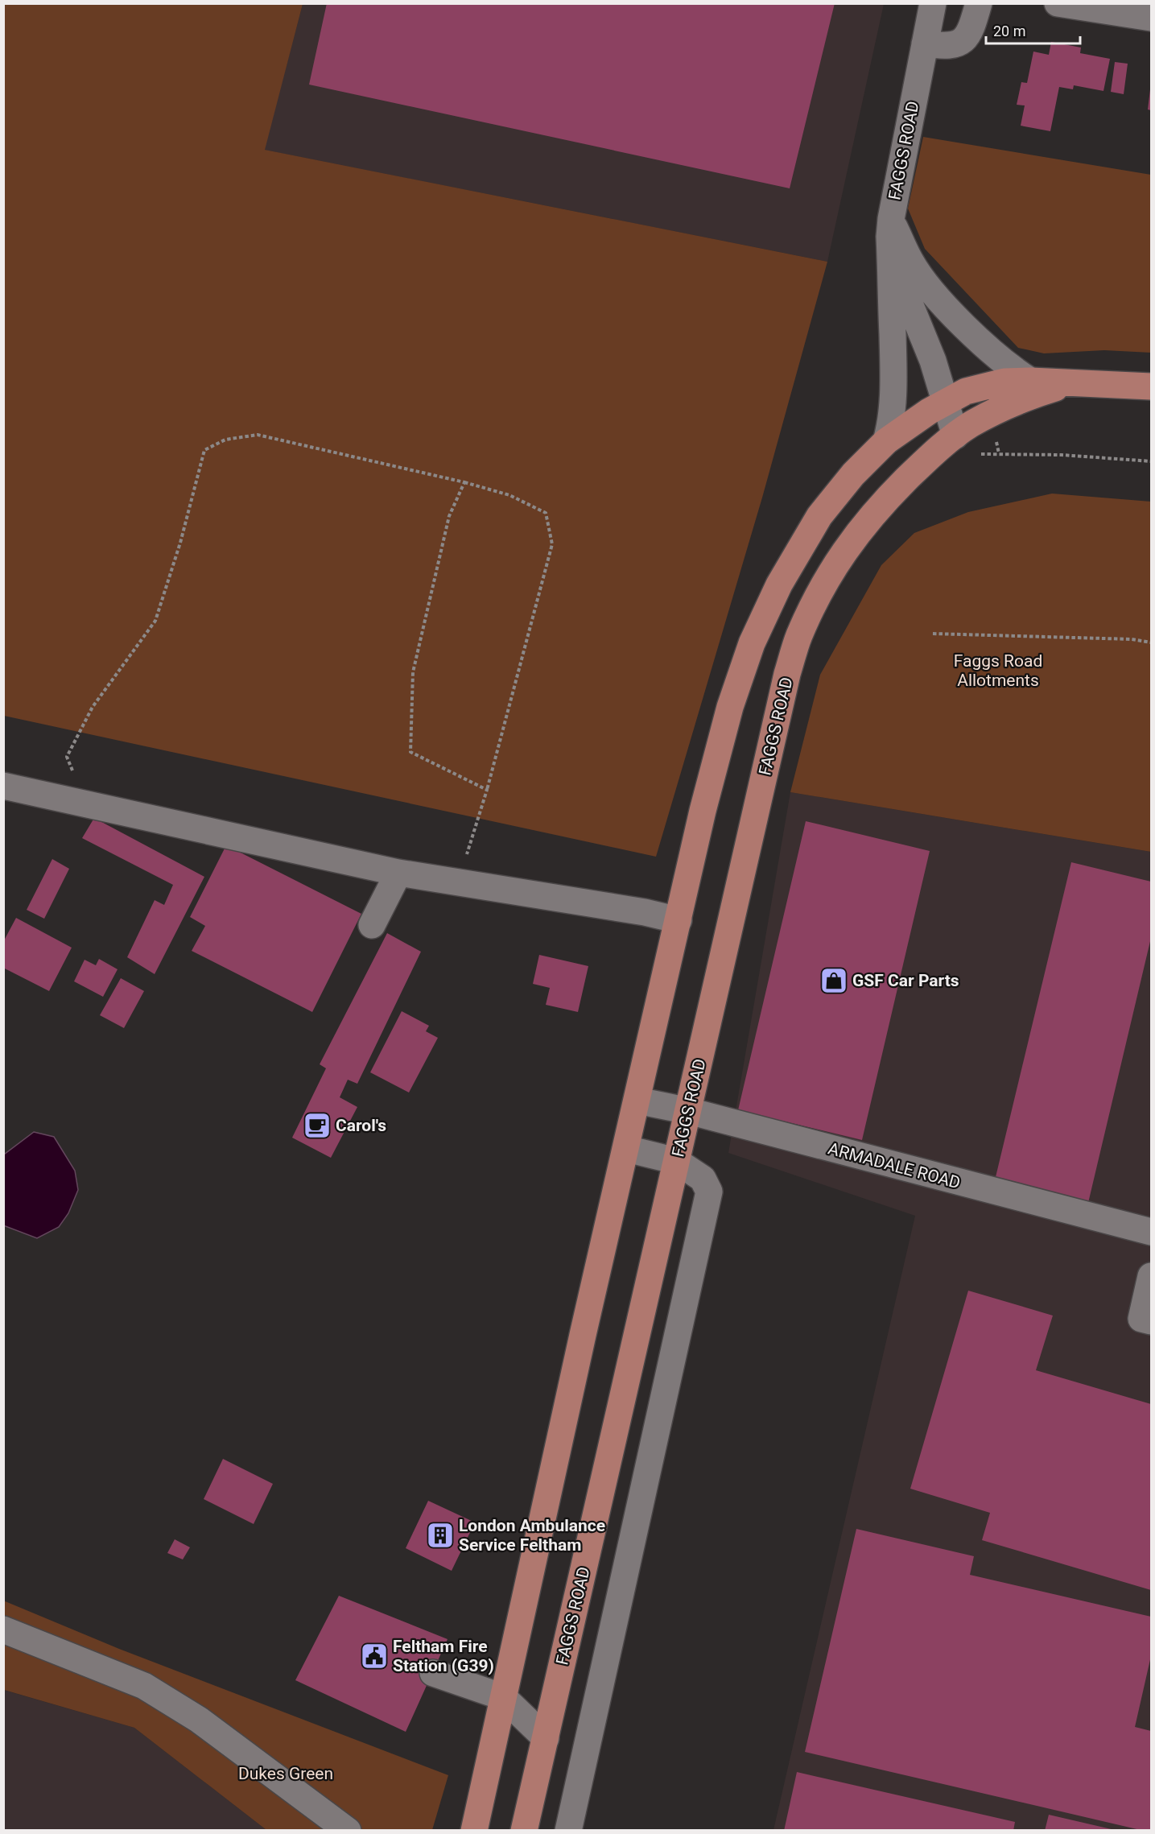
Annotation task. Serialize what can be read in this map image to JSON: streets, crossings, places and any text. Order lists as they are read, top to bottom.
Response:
{
  "streets": {
    "main road": ["FAGGS ROAD"],
    "street": ["ARMADALE ROAD"]
  },
  "crossings": [
    ["FAGGS ROAD", "ARMADALE ROAD"]
  ],
  "parks": ["Faggs Road Allotments", "Dukes Green"],
  "places": {
    "shop": ["GSF Car Parts"],
    "cafe": ["Carol's"],
    "building": ["London Ambulance Service Feltham"],
    "public building": ["Feltham Fire Station (G39)"]
  },
  "scale_bar": "20 m"
}
